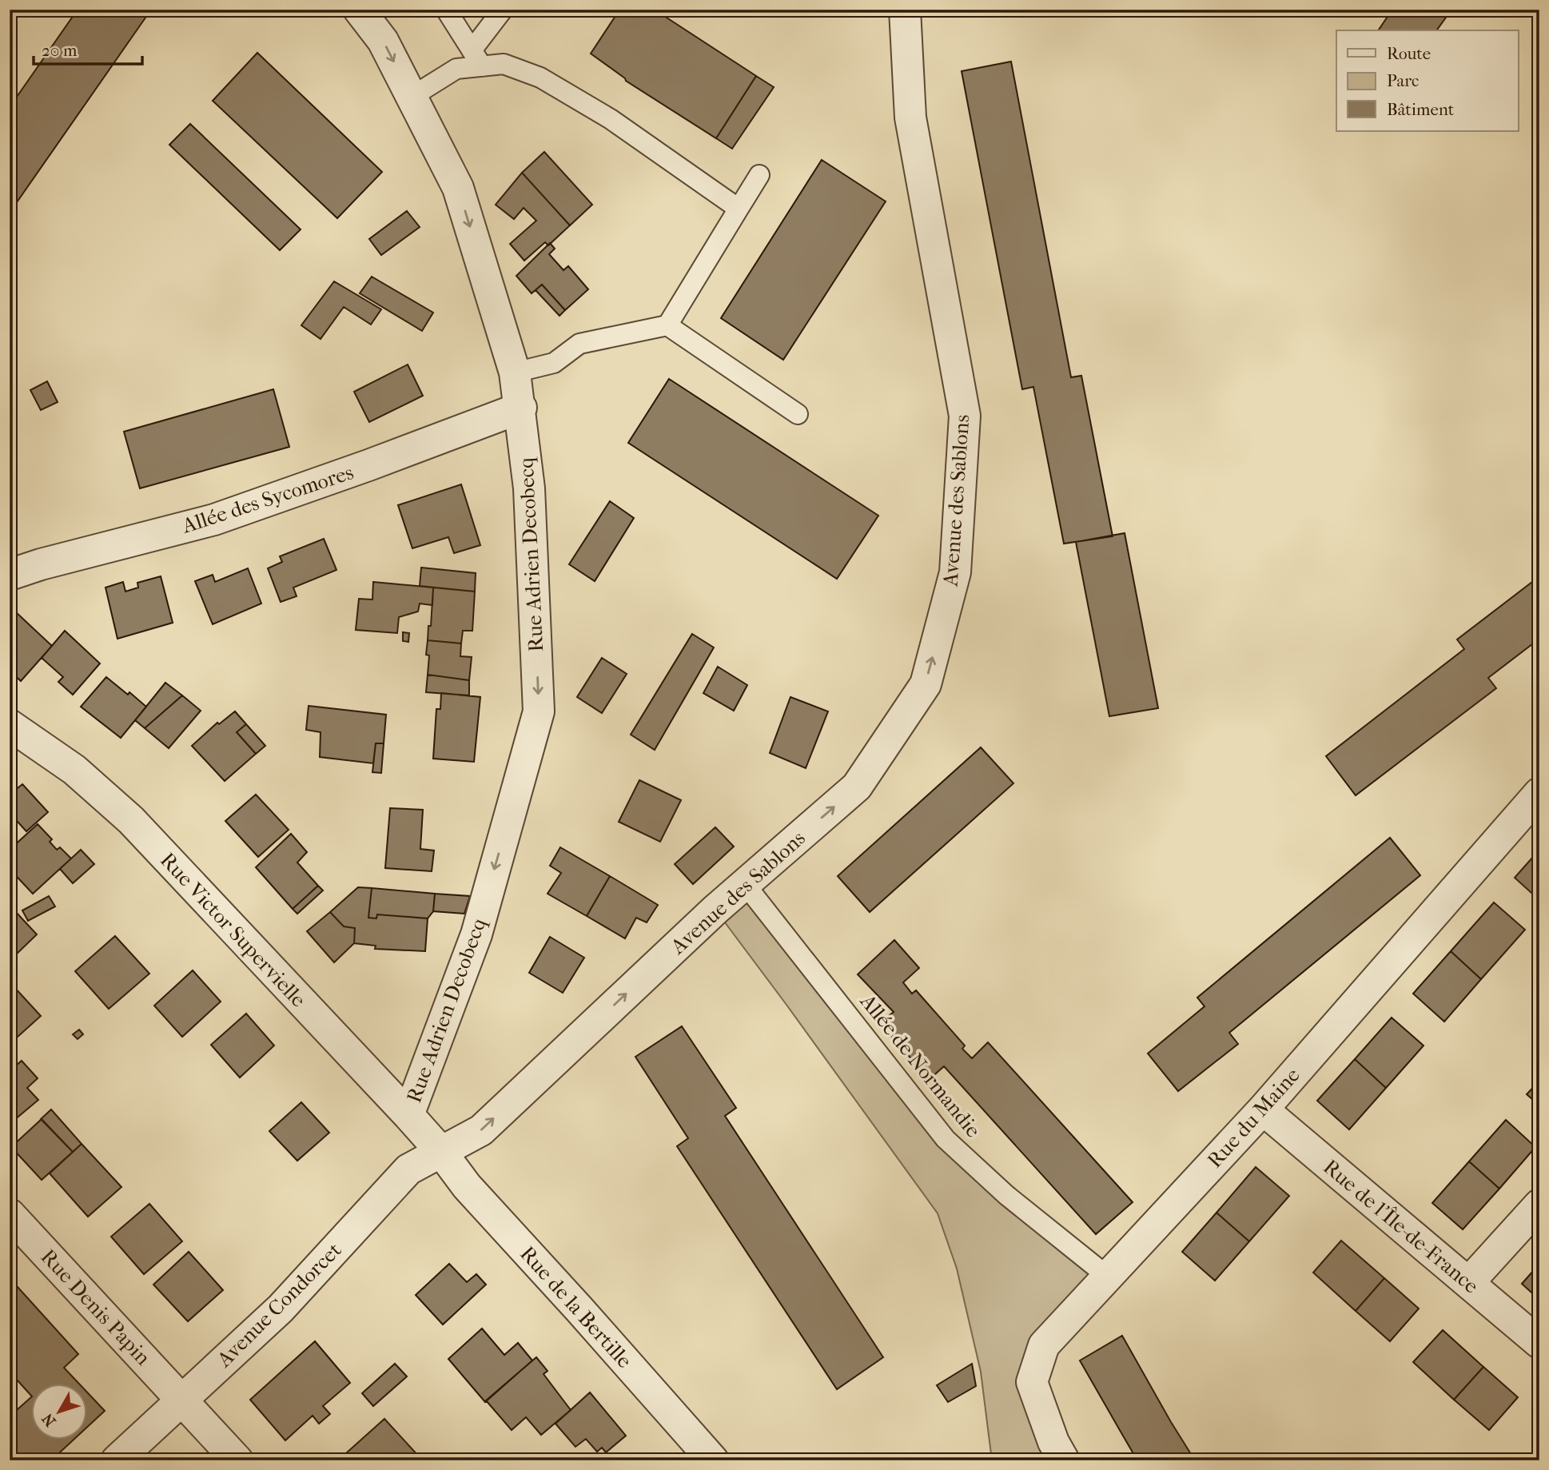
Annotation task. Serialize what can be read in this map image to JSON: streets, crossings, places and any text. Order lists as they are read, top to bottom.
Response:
{
  "streets": {
    "street": [
      "Allée des Sycomores",
      "Avenue des Sablons",
      "Rue Adrien Decobecq",
      "Rue Victor Supervielle",
      "Rue du Maine",
      "Rue de l'Île-de-France",
      "Avenue Condorcet",
      "Rue Denis Papin",
      "Rue de la Bertille"
    ],
    "lane": ["Allée de Normandie"]
  },
  "crossings": [
    ["Allée des Sycomores", "Rue Adrien Decobecq"],
    ["Avenue des Sablons", "Rue Victor Supervielle"],
    ["Avenue des Sablons", "Allée de Normandie"],
    ["Avenue des Sablons", "Avenue Condorcet"],
    ["Avenue des Sablons", "Rue de la Bertille"],
    ["Rue Adrien Decobecq", "Rue Victor Supervielle"],
    ["Rue Victor Supervielle", "Avenue Condorcet"],
    ["Rue Victor Supervielle", "Rue de la Bertille"],
    ["Allée de Normandie", "Rue du Maine"],
    ["Rue du Maine", "Rue de l'Île-de-France"],
    ["Avenue Condorcet", "Rue Denis Papin"],
    ["Avenue Condorcet", "Rue de la Bertille"]
  ],
  "one_way": ["Avenue des Sablons", "Rue Adrien Decobecq"],
  "legend": ["Route", "Parc", "Bâtiment"],
  "scale_bar": "20 m",
  "north": "bottom left"
}
